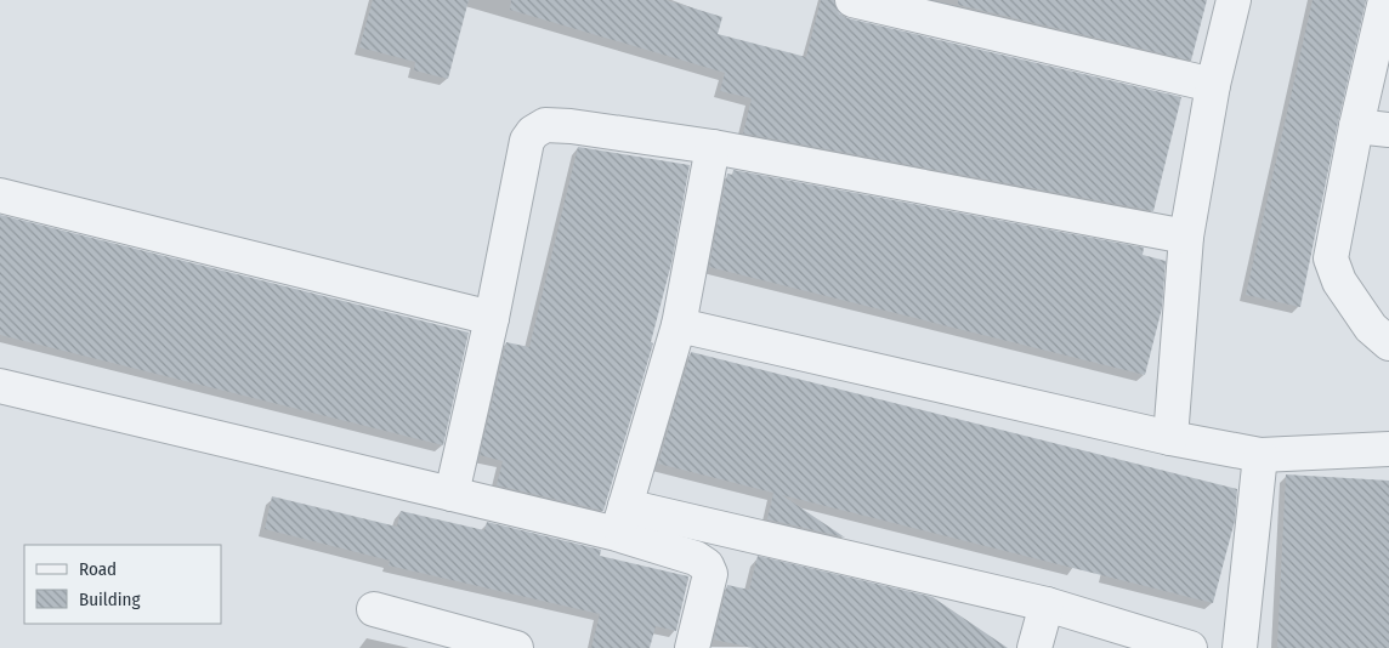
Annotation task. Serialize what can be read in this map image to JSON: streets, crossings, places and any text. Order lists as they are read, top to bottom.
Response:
{
  "legend": ["Road", "Building"]
}
